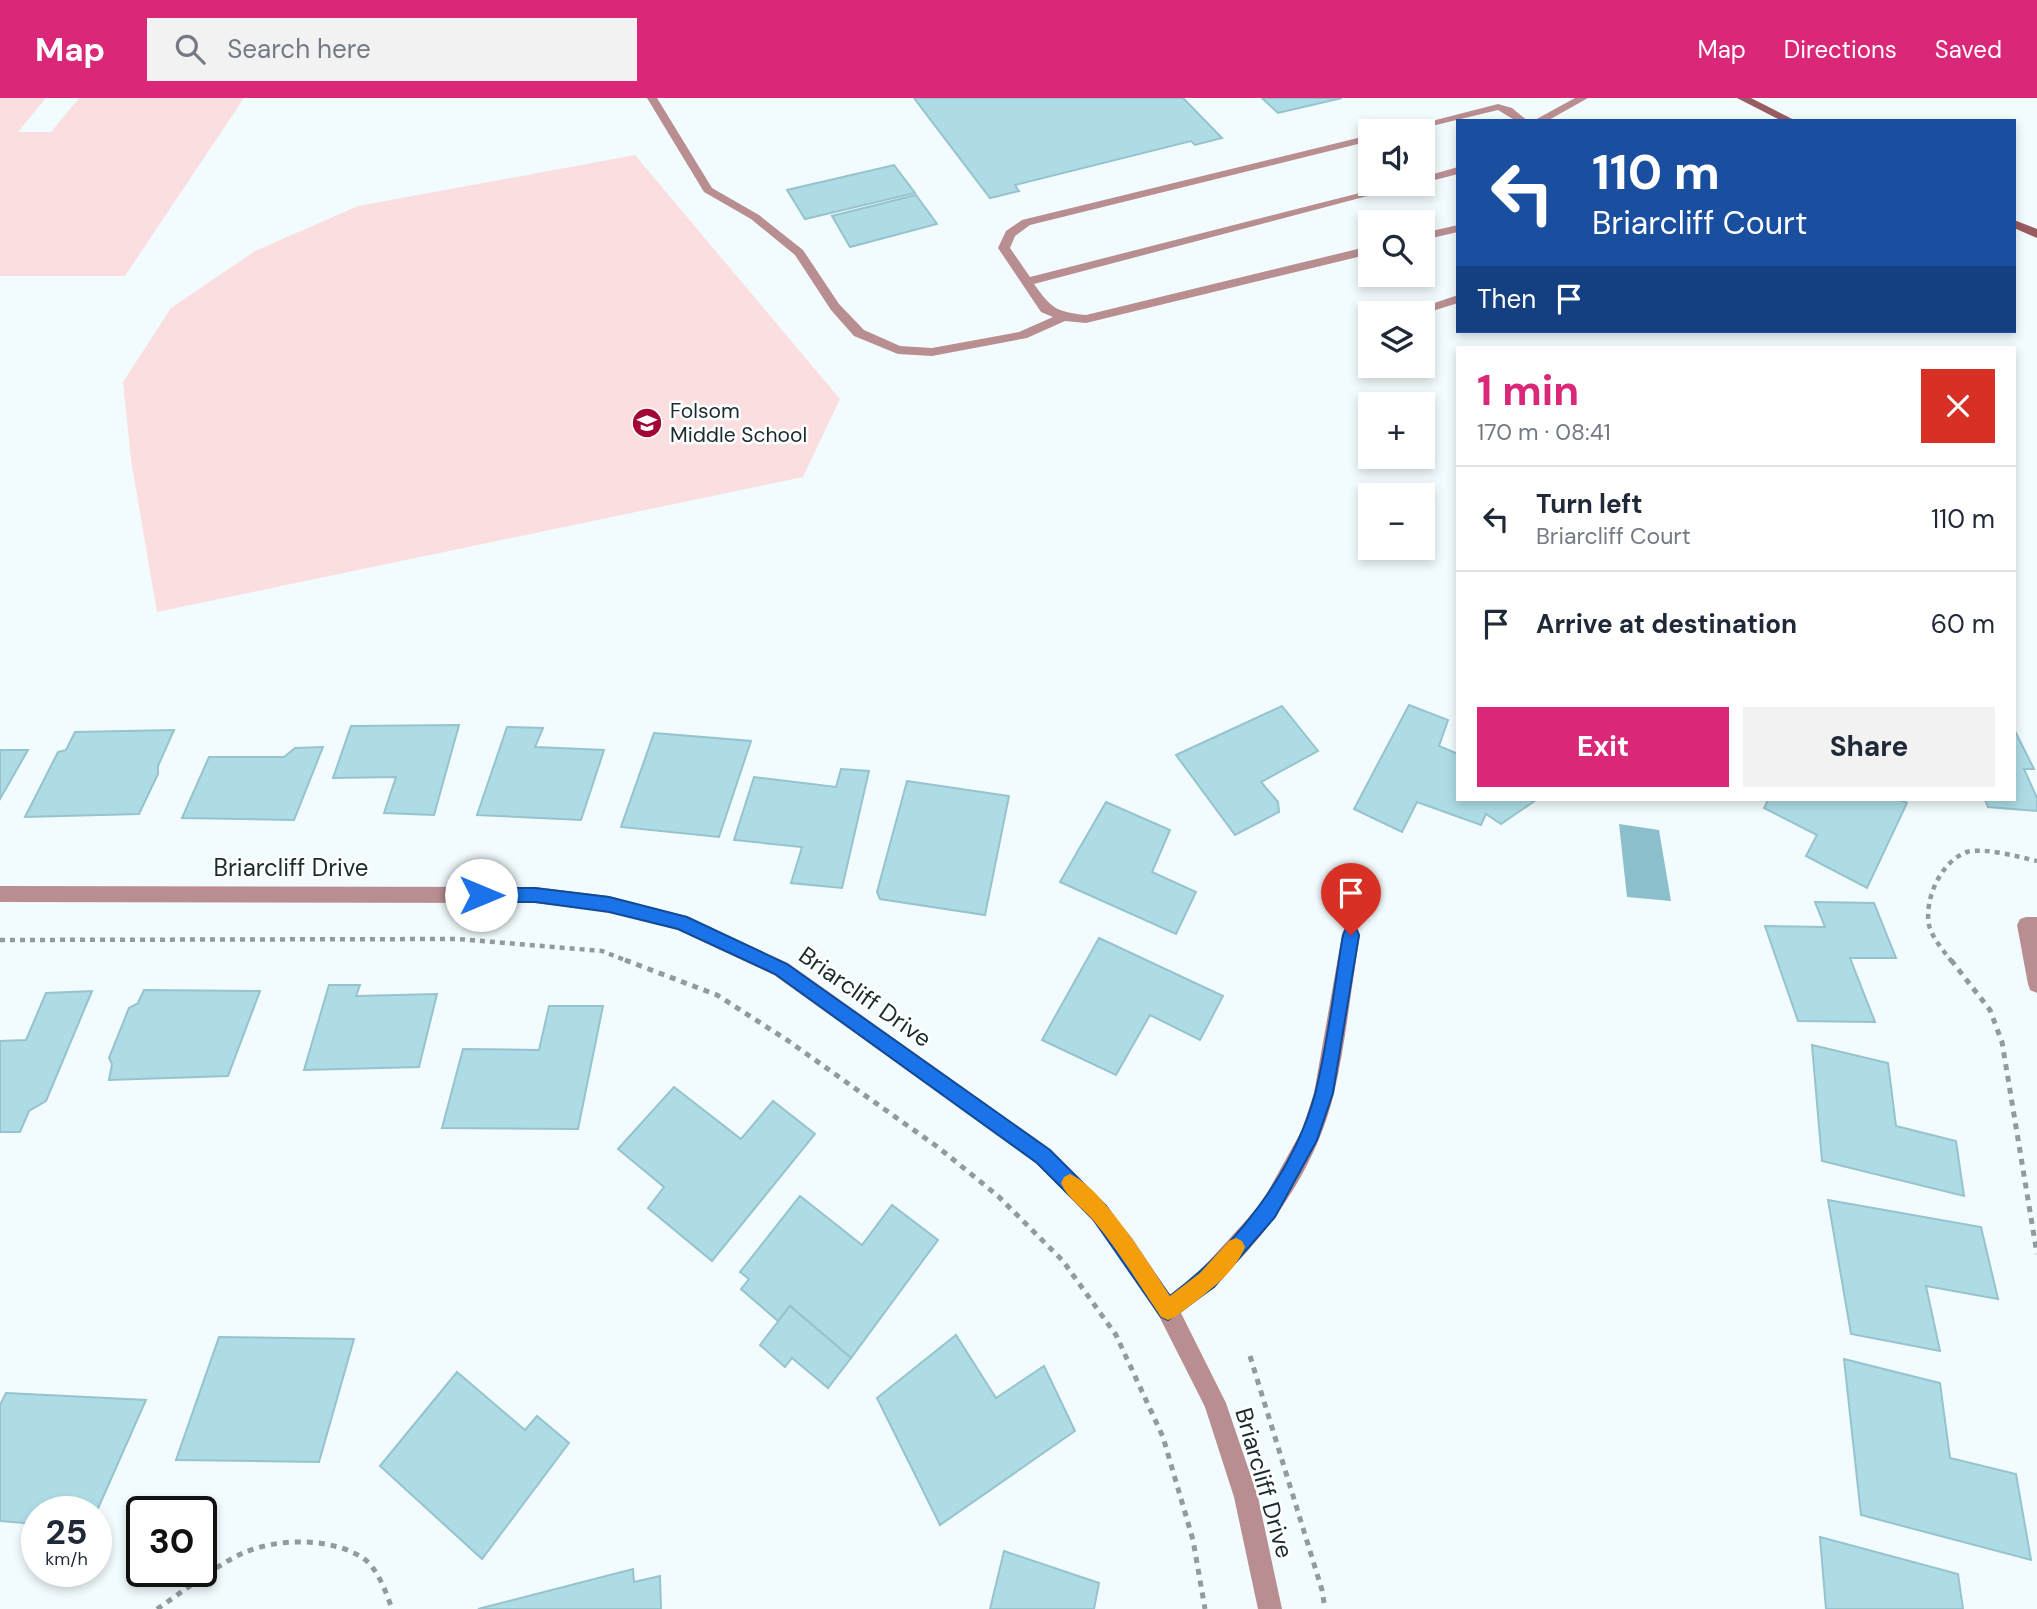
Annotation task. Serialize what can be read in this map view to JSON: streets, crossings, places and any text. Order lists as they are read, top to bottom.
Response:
{
  "streets": {
    "street": ["Briarcliff Drive"]
  },
  "places": {
    "school or university": ["Folsom Middle School"]
  },
  "page": {
    "header": "Map",
    "search": "Search here",
    "nav": ["Map", "Directions", "Saved"],
    "map_buttons": ["+", "−"],
    "turn": ["110 m", "Briarcliff Court"],
    "then": "Then",
    "heading": ["1 min", "170 m · 08:41"],
    "list": [
      {
        "name": "Turn left",
        "note": "Briarcliff Court",
        "value": "110 m"
      },
      {
        "name": "Arrive at destination",
        "value": "60 m"
      }
    ],
    "buttons": ["Exit", "Share"],
    "speed": "25 km/h",
    "limit": "30"
  }
}
